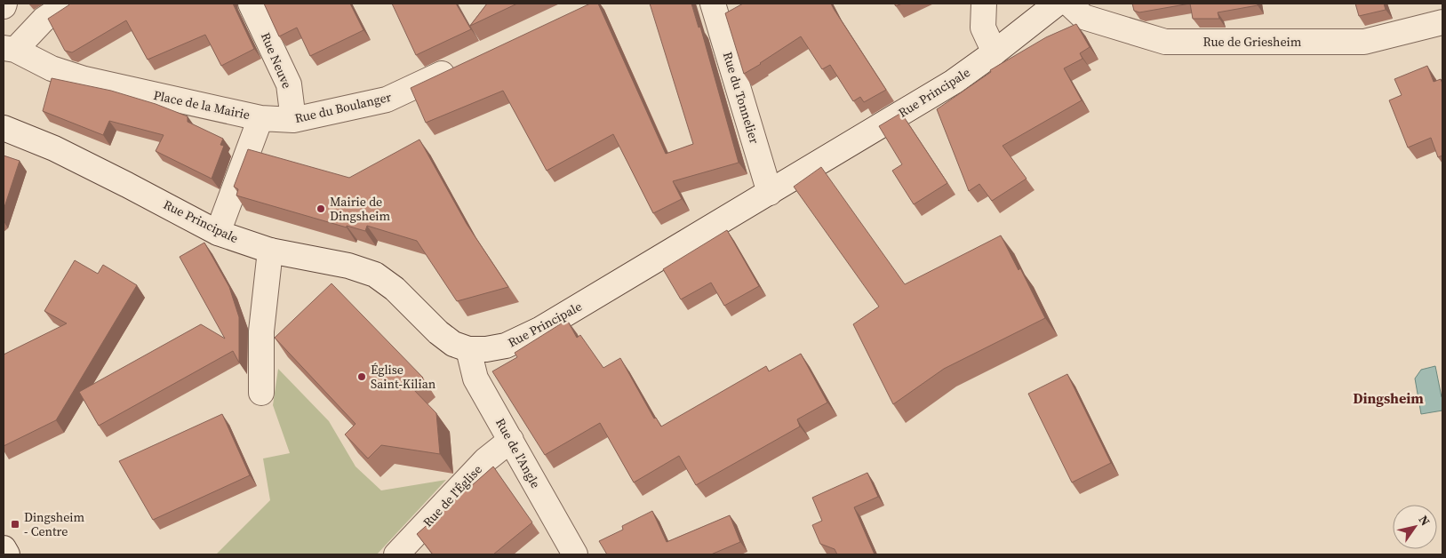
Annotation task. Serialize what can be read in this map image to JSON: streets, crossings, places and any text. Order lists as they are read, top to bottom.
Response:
{
  "streets": {
    "street": [
      "Rue de Griesheim",
      "Rue Neuve",
      "Rue Principale",
      "Rue du Tonnelier",
      "Place de la Mairie",
      "Rue du Boulanger",
      "Rue de l'Angle",
      "Rue de l'Église"
    ]
  },
  "crossings": [
    ["Rue Neuve", "Rue du Boulanger"],
    ["Rue Principale", "Rue du Tonnelier"],
    ["Rue Principale", "Place de la Mairie"],
    ["Rue Principale", "Rue de l'Angle"],
    ["Place de la Mairie", "Rue du Boulanger"],
    ["Rue de l'Angle", "Rue de l'Église"]
  ],
  "districts": ["Dingsheim"],
  "places": {
    "other": ["Mairie de Dingsheim", "Église Saint-Kilian"],
    "transit": ["Dingsheim - Centre"]
  },
  "north": "top right"
}
